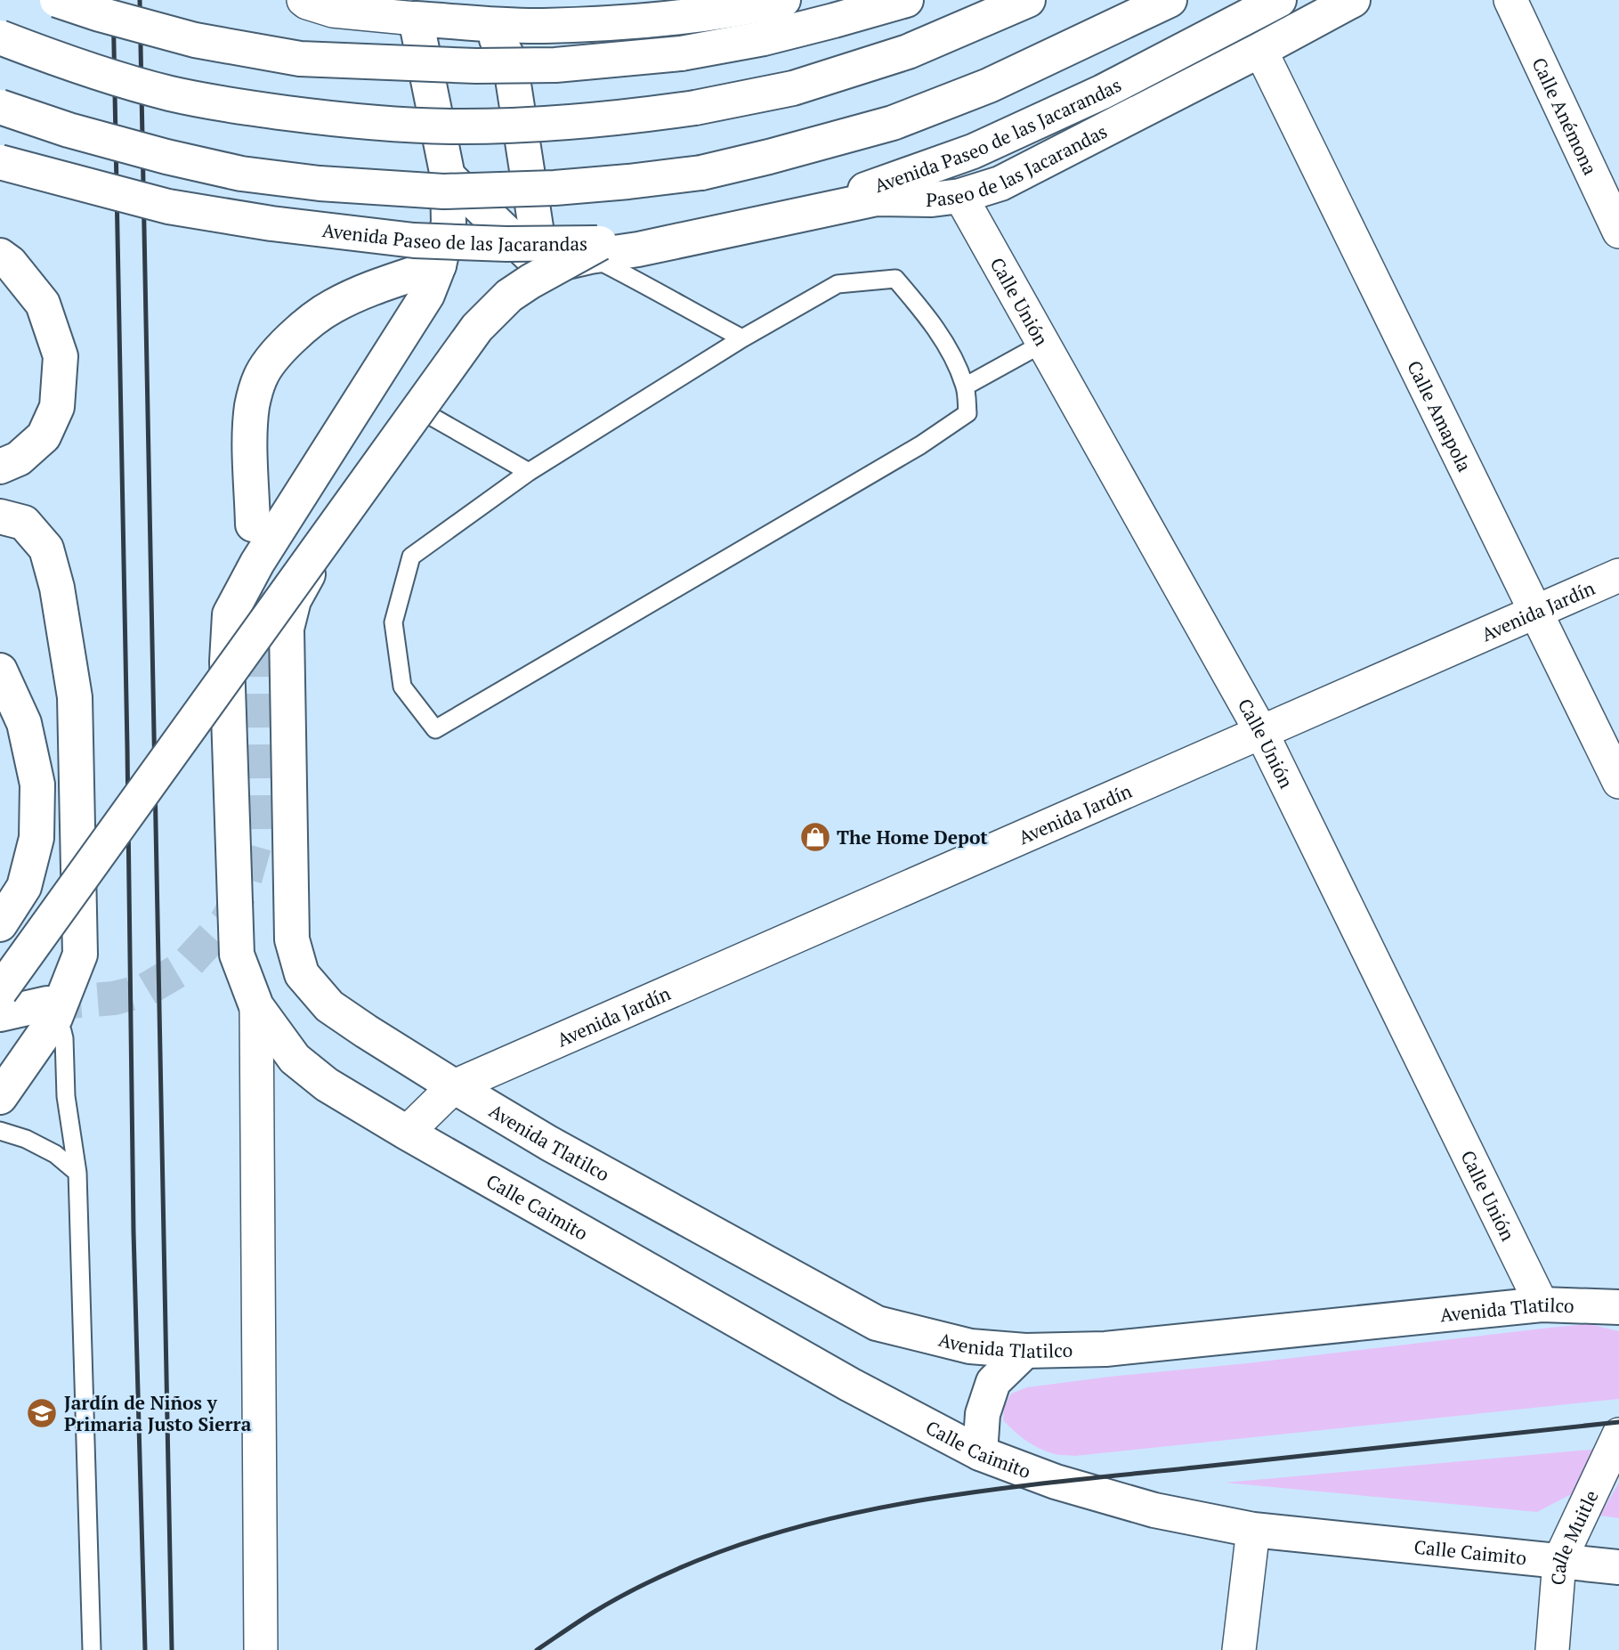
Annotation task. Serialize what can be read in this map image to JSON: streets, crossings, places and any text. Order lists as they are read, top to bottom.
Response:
{
  "streets": {
    "main road": [
      "Avenida Paseo de las Jacarandas",
      "Paseo de las Jacarandas",
      "Avenida Tlatilco",
      "Calle Caimito"
    ],
    "street": [
      "Calle Anémona",
      "Calle Unión",
      "Calle Amapola",
      "Avenida Jardín",
      "Calle Muitle"
    ]
  },
  "crossings": [
    ["Avenida Paseo de las Jacarandas", "Paseo de las Jacarandas"],
    ["Paseo de las Jacarandas", "Calle Unión"],
    ["Paseo de las Jacarandas", "Calle Amapola"],
    ["Paseo de las Jacarandas", "Avenida Tlatilco"],
    ["Calle Unión", "Avenida Jardín"],
    ["Calle Unión", "Avenida Tlatilco"],
    ["Calle Amapola", "Avenida Jardín"],
    ["Avenida Jardín", "Avenida Tlatilco"],
    ["Avenida Jardín", "Calle Caimito"],
    ["Calle Caimito", "Calle Muitle"]
  ],
  "places": {
    "shop": ["The Home Depot"],
    "school or university": ["Jardín de Niños y Primaria Justo Sierra"]
  }
}
